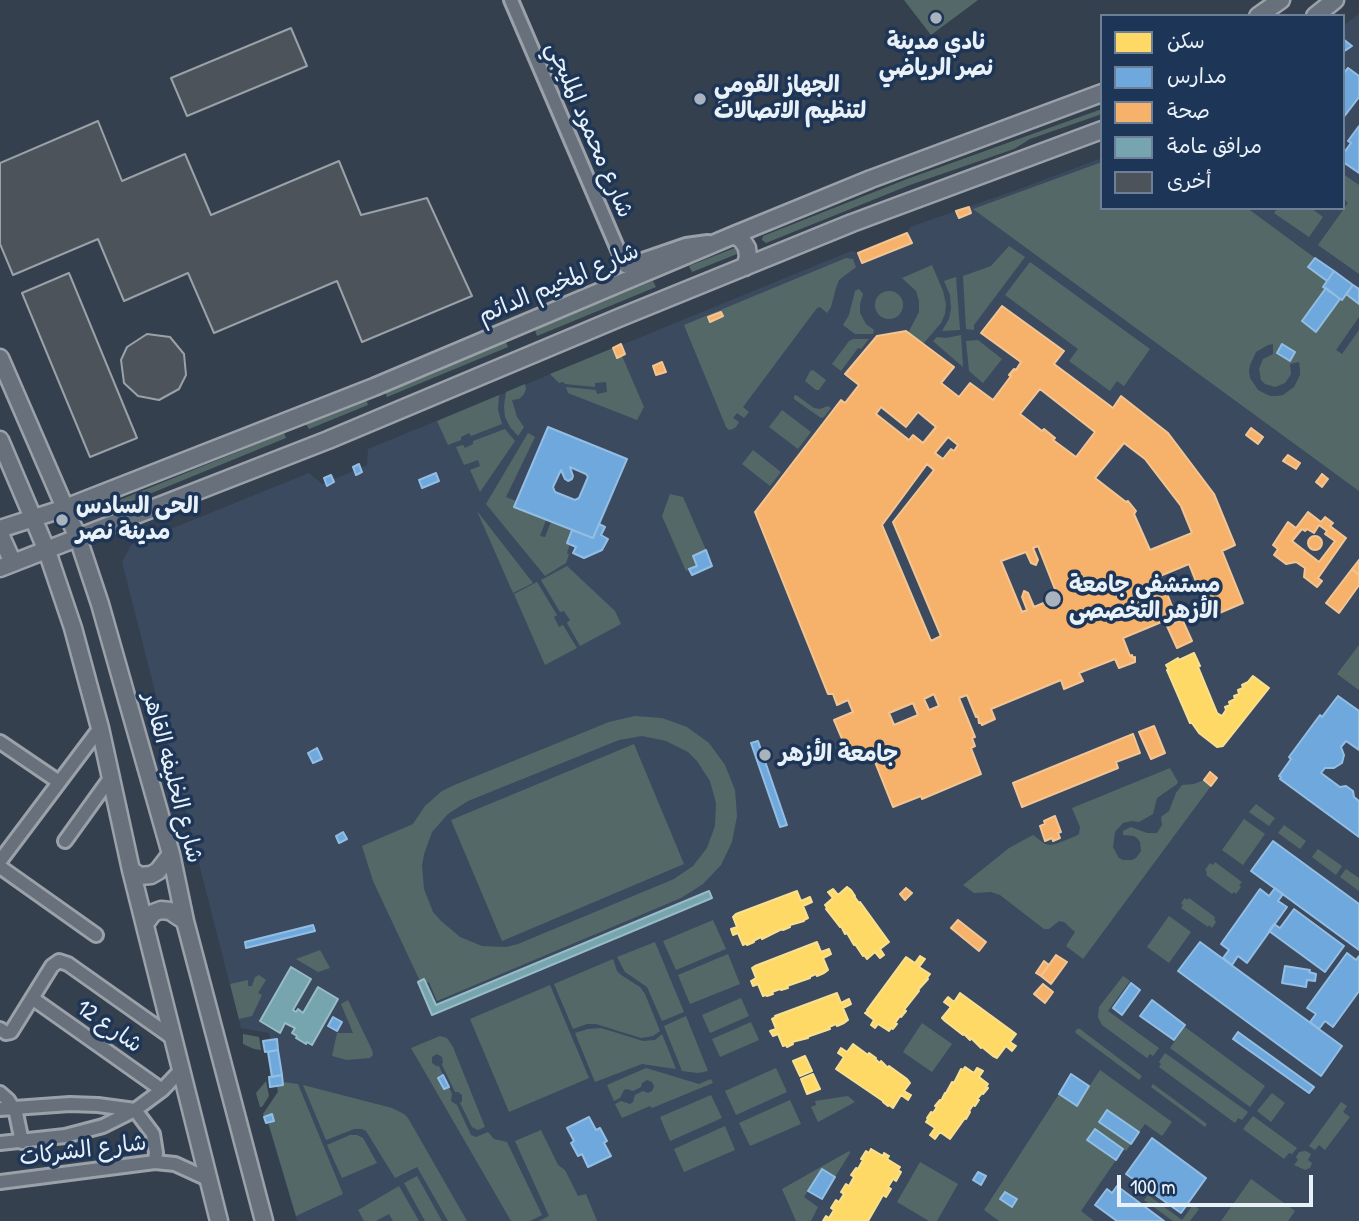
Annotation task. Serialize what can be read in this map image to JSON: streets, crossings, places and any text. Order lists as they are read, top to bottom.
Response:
{
  "streets": {
    "main road": ["شارع المخيم الدائم", "شارع الخليفه القاهر"],
    "street": ["شارع محمود المليجي", "شارع 12", "شارع الشركات"]
  },
  "crossings": [
    ["شارع محمود المليجي", "شارع المخيم الدائم"],
    ["شارع المخيم الدائم", "شارع الخليفه القاهر"],
    ["شارع 12", "شارع الشركات"]
  ],
  "places": [
    "نادي مدينة نصر الرياضي",
    "الجهاز القومي لتنظيم الاتصالات",
    "الحى السادس مدينة نصر",
    "مستشفى جامعة الأزهر التخصصى",
    "جامعة الأزهر"
  ],
  "legend": [
    "سكن",
    "مدارس",
    "صحة",
    "مرافق عامة",
    "أخرى"
  ],
  "scale_bar": "100 m"
}
